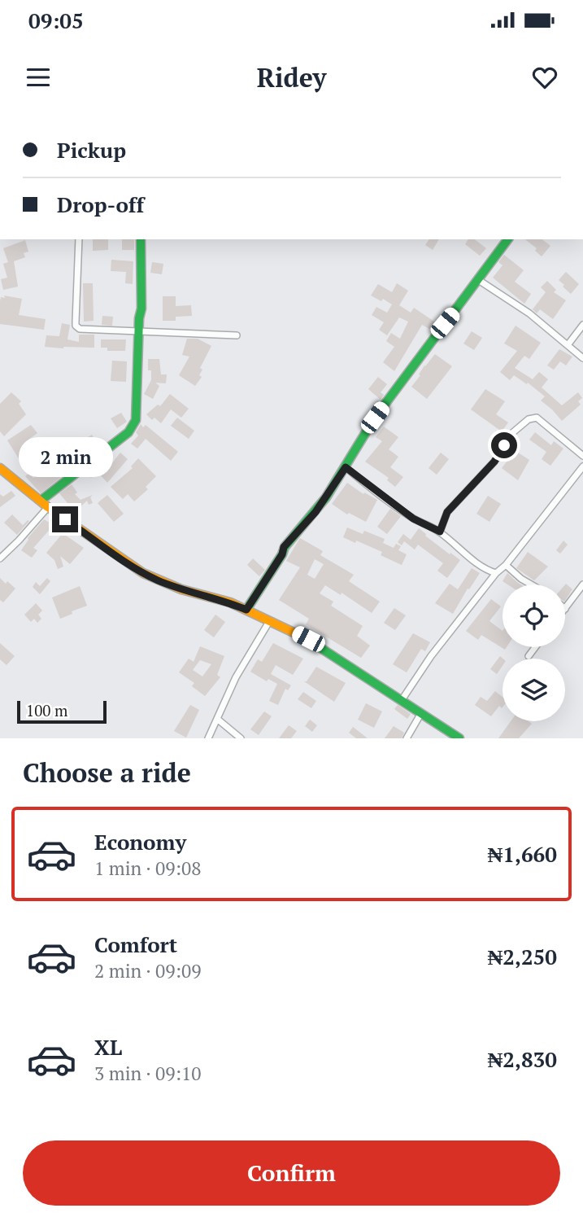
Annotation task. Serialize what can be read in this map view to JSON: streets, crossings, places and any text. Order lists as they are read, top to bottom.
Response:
{
  "scale_bar": "100 m",
  "page": {
    "status": "09:05",
    "header": "Ridey",
    "banner": ["Pickup", "Drop-off"],
    "bubble": "2 min",
    "scale": "100 m",
    "heading": "Choose a ride",
    "list": [
      {
        "name": "Economy",
        "note": "1 min · 09:08",
        "value": "₦1,660"
      },
      {
        "name": "Comfort",
        "note": "2 min · 09:09",
        "value": "₦2,250"
      },
      {
        "name": "XL",
        "note": "3 min · 09:10",
        "value": "₦2,830"
      }
    ],
    "buttons": "Confirm"
  }
}
